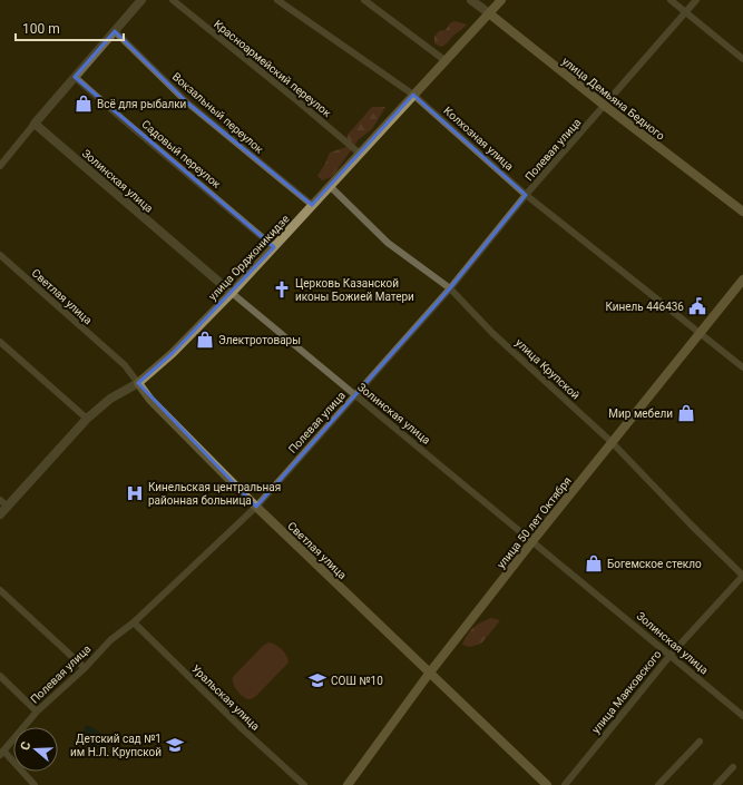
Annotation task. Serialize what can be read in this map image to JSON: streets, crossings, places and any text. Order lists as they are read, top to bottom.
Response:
{
  "streets": {
    "main road": [
      "улица Демьяна Бедного",
      "улица Орджоникидзе",
      "Светлая улица",
      "улица 50 лет Октября"
    ],
    "street": [
      "Красноармейский переулок",
      "Вокзальный переулок",
      "Колхозная улица",
      "Полевая улица",
      "Садовый переулок",
      "Золинская улица",
      "улица Крупской",
      "улица Маяковского",
      "Уральская улица"
    ]
  },
  "crossings": [
    ["Красноармейский переулок", "улица Орджоникидзе"],
    ["улица Демьяна Бедного", "Полевая улица"],
    ["улица Демьяна Бедного", "улица Орджоникидзе"],
    ["Вокзальный переулок", "улица Орджоникидзе"],
    ["Колхозная улица", "Полевая улица"],
    ["Колхозная улица", "улица Орджоникидзе"],
    ["Колхозная улица", "улица 50 лет Октября"],
    ["Полевая улица", "Золинская улица"],
    ["Полевая улица", "Светлая улица"],
    ["Полевая улица", "улица Крупской"],
    ["Полевая улица", "Уральская улица"],
    ["Садовый переулок", "улица Орджоникидзе"],
    ["Золинская улица", "улица Орджоникидзе"],
    ["Золинская улица", "улица 50 лет Октября"],
    ["Золинская улица", "улица Маяковского"],
    ["улица Орджоникидзе", "Светлая улица"],
    ["улица Орджоникидзе", "улица Крупской"],
    ["Светлая улица", "улица 50 лет Октября"],
    ["улица Крупской", "улица 50 лет Октября"],
    ["улица Крупской", "улица Маяковского"]
  ],
  "places": {
    "shop": [
      "Всё для рыбалки",
      "Электротовары",
      "Мир мебели",
      "Богемское стекло"
    ],
    "church": ["Церковь Казанской иконы Божией Матери"],
    "public building": ["Кинель 446436"],
    "hospital": ["Кинельская центральная районная больница"],
    "school or university": ["СОШ №10", "Детский сад №1 им Н.Л. Крупской"]
  },
  "scale_bar": "100 m",
  "north": "left"
}
